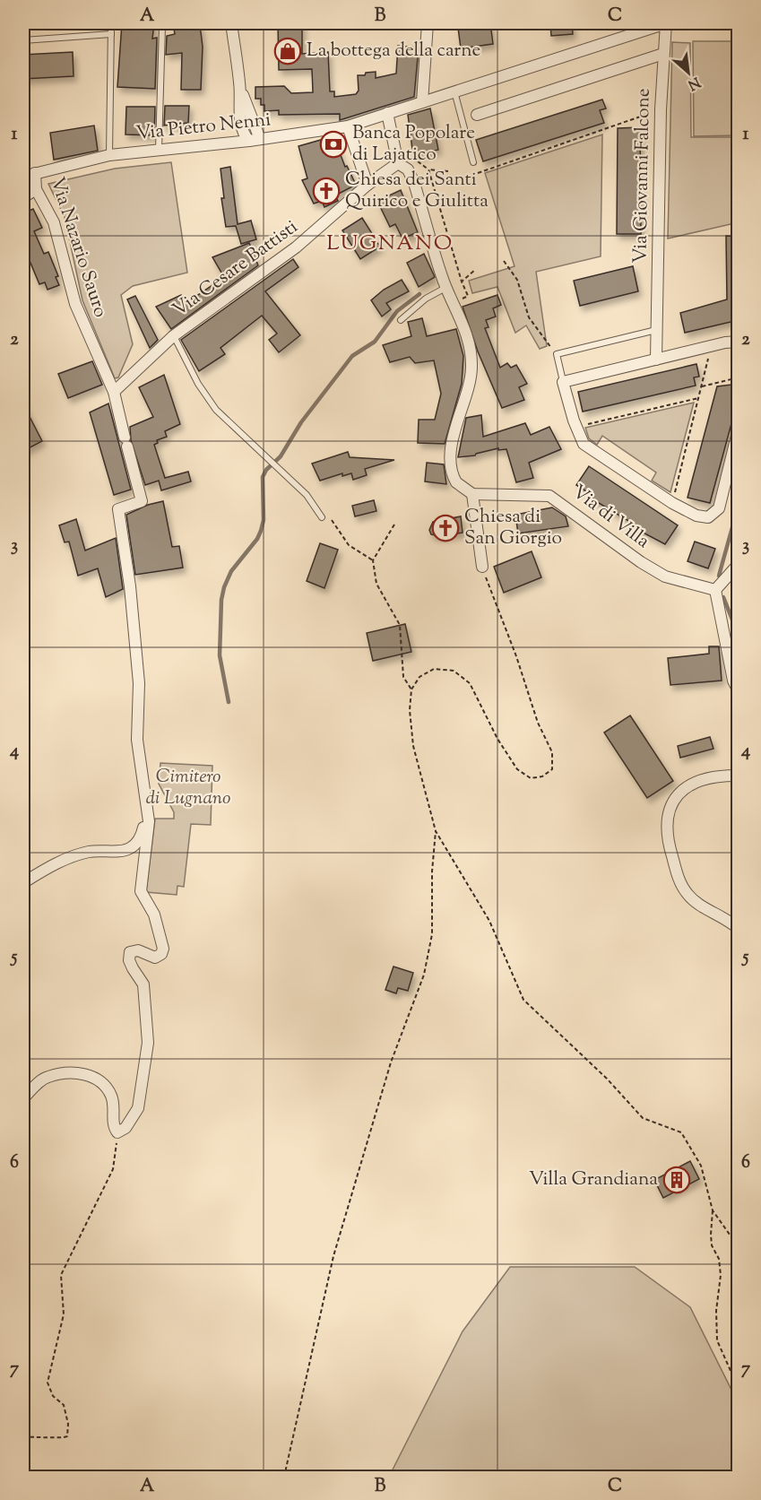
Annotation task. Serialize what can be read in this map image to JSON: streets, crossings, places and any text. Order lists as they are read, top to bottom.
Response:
{
  "streets": {
    "street": [
      "Via Pietro Nenni",
      "Via Giovanni Falcone",
      "Via Nazario Sauro",
      "Via Cesare Battisti",
      "Via di Villa"
    ]
  },
  "crossings": [
    ["Via Pietro Nenni", "Via Giovanni Falcone"],
    ["Via Pietro Nenni", "Via Nazario Sauro"],
    ["Via Nazario Sauro", "Via Cesare Battisti"]
  ],
  "districts": ["LUGNANO"],
  "parks": ["Cimitero di Lugnano"],
  "places": {
    "shop": ["La bottega della carne"],
    "bank": ["Banca Popolare di Lajatico"],
    "church": ["Chiesa dei Santi Quirico e Giulitta", "Chiesa di San Giorgio"],
    "building": ["Villa Grandiana"]
  },
  "north": "bottom right",
  "grid": {
    "columns": ["A", "B", "C"],
    "rows": [
      "1",
      "2",
      "3",
      "4",
      "5",
      "6",
      "7"
    ]
  }
}
